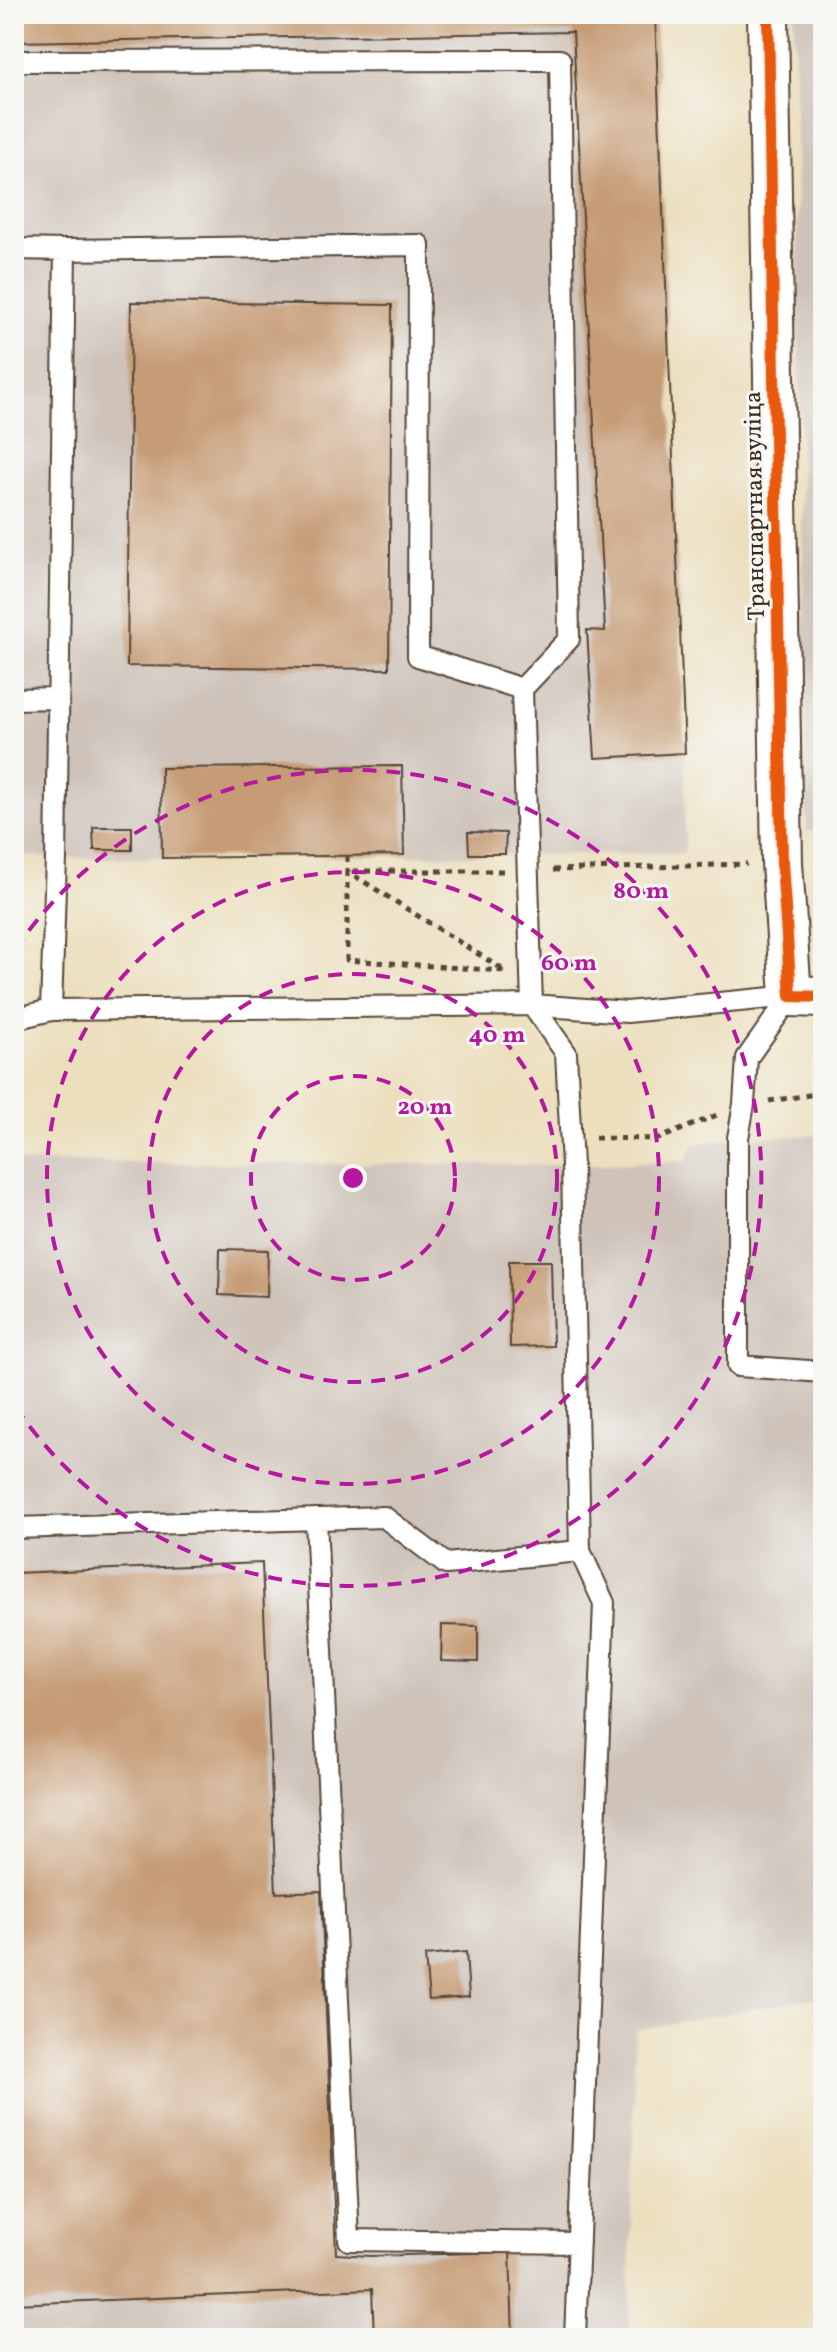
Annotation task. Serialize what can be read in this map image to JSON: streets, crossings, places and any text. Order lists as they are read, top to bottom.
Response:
{
  "streets": {
    "street": ["Транспартная вуліца"]
  },
  "rings": [
    "80 m",
    "60 m",
    "40 m",
    "20 m"
  ]
}
